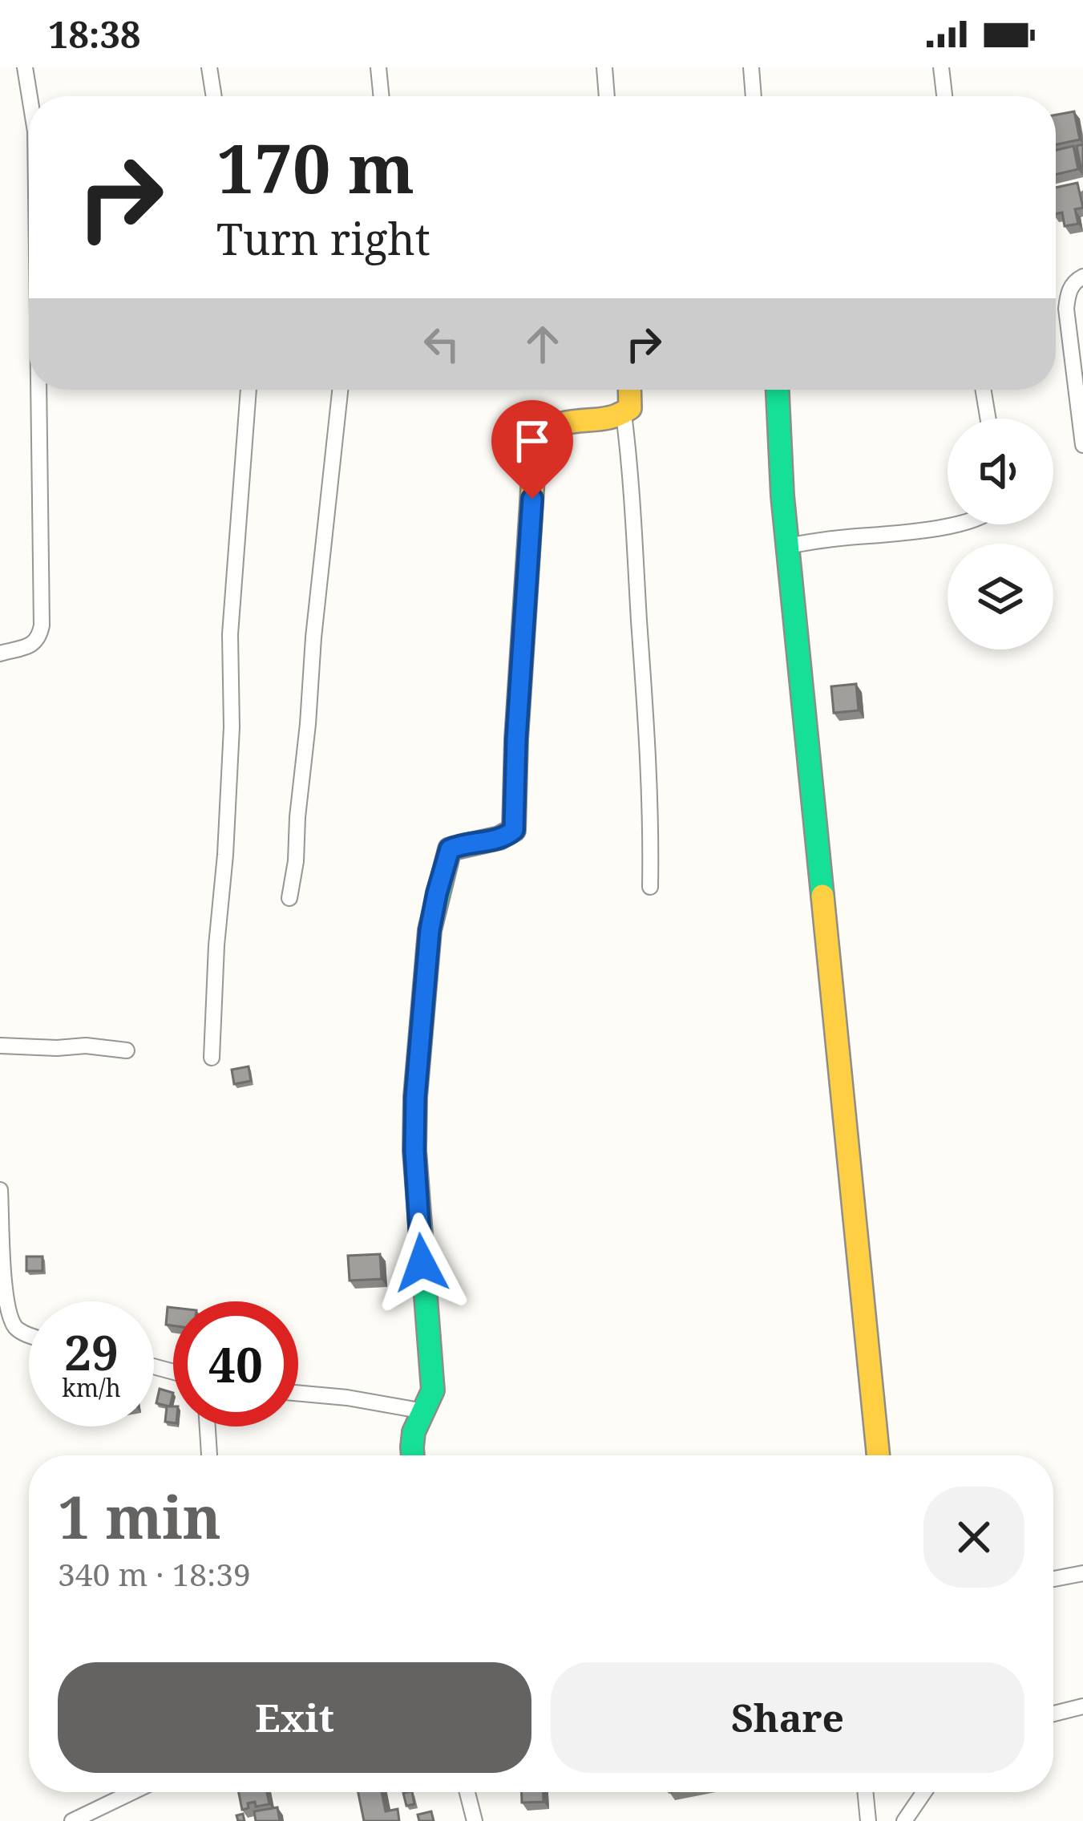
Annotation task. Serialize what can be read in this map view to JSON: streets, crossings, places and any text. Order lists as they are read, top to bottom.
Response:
{
  "page": {
    "status": "18:38",
    "turn": ["170 m", "Turn right"],
    "speed": "29 km/h",
    "limit": "40",
    "heading": ["1 min", "340 m · 18:39"],
    "buttons": ["Exit", "Share"]
  }
}
